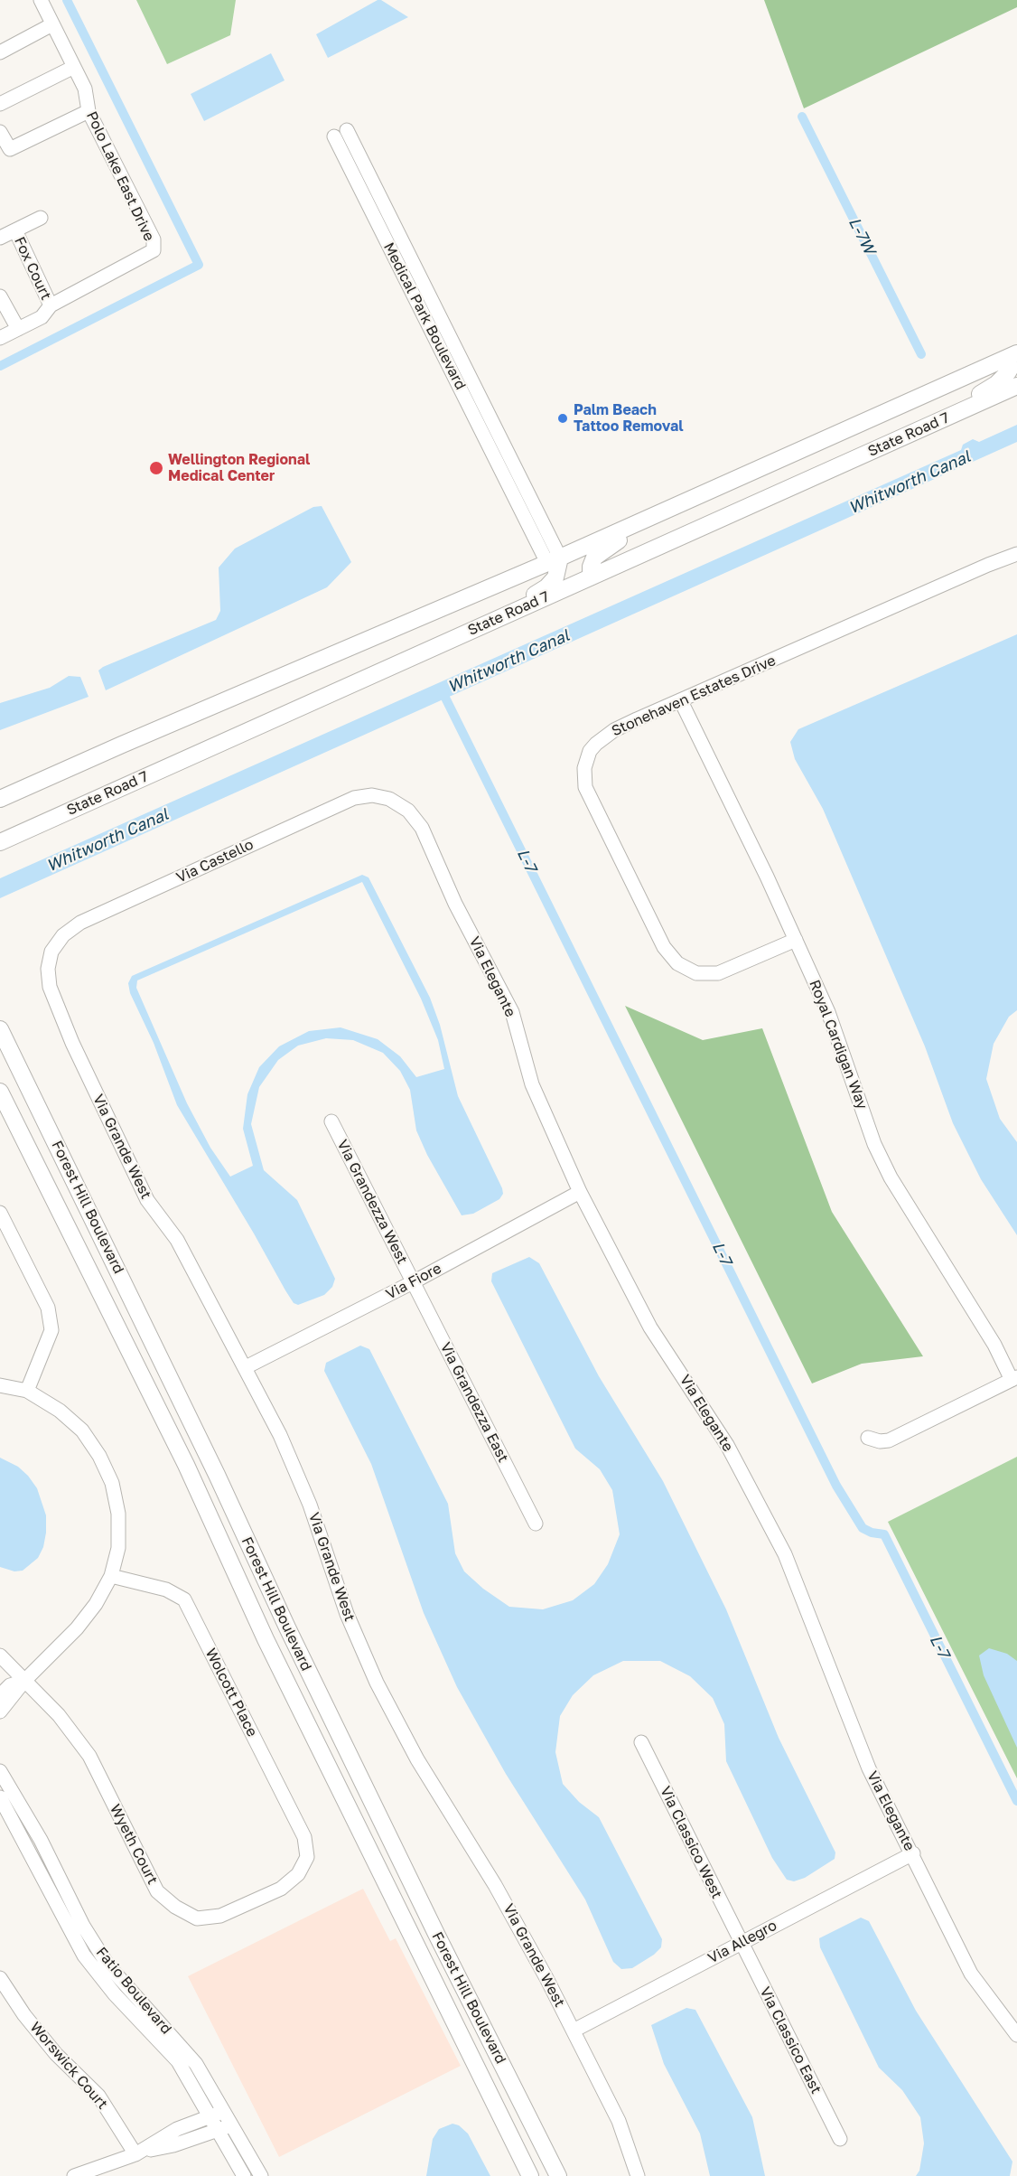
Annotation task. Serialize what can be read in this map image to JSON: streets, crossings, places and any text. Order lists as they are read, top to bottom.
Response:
{
  "streets": {
    "main road": ["State Road 7", "Forest Hill Boulevard"],
    "street": [
      "Polo Lake East Drive",
      "Fox Court",
      "Medical Park Boulevard",
      "Stonehaven Estates Drive",
      "Via Castello",
      "Via Elegante",
      "Royal Cardigan Way",
      "Via Grande West",
      "Via Grandezza West",
      "Via Fiore",
      "Via Grandezza East",
      "Wolcott Place",
      "Via Classico West",
      "Wyeth Court",
      "Via Allegro",
      "Fatio Boulevard",
      "Via Classico East",
      "Worswick Court"
    ]
  },
  "crossings": [
    ["Polo Lake East Drive", "Fox Court"],
    ["Medical Park Boulevard", "State Road 7"],
    ["Stonehaven Estates Drive", "Royal Cardigan Way"],
    ["Via Castello", "Via Elegante"],
    ["Via Castello", "Via Grande West"],
    ["Via Elegante", "Via Fiore"],
    ["Via Elegante", "Via Allegro"],
    ["Via Grande West", "Via Fiore"],
    ["Via Grande West", "Via Allegro"],
    ["Via Grandezza West", "Via Fiore"],
    ["Via Grandezza West", "Via Grandezza East"],
    ["Via Fiore", "Via Grandezza East"],
    ["Wolcott Place", "Wyeth Court"],
    ["Via Classico West", "Via Allegro"],
    ["Via Classico West", "Via Classico East"],
    ["Via Allegro", "Via Classico East"]
  ],
  "water": ["L-7W", "Whitworth Canal", "L-7"],
  "places": ["Palm Beach Tattoo Removal", "Wellington Regional Medical Center"]
}
